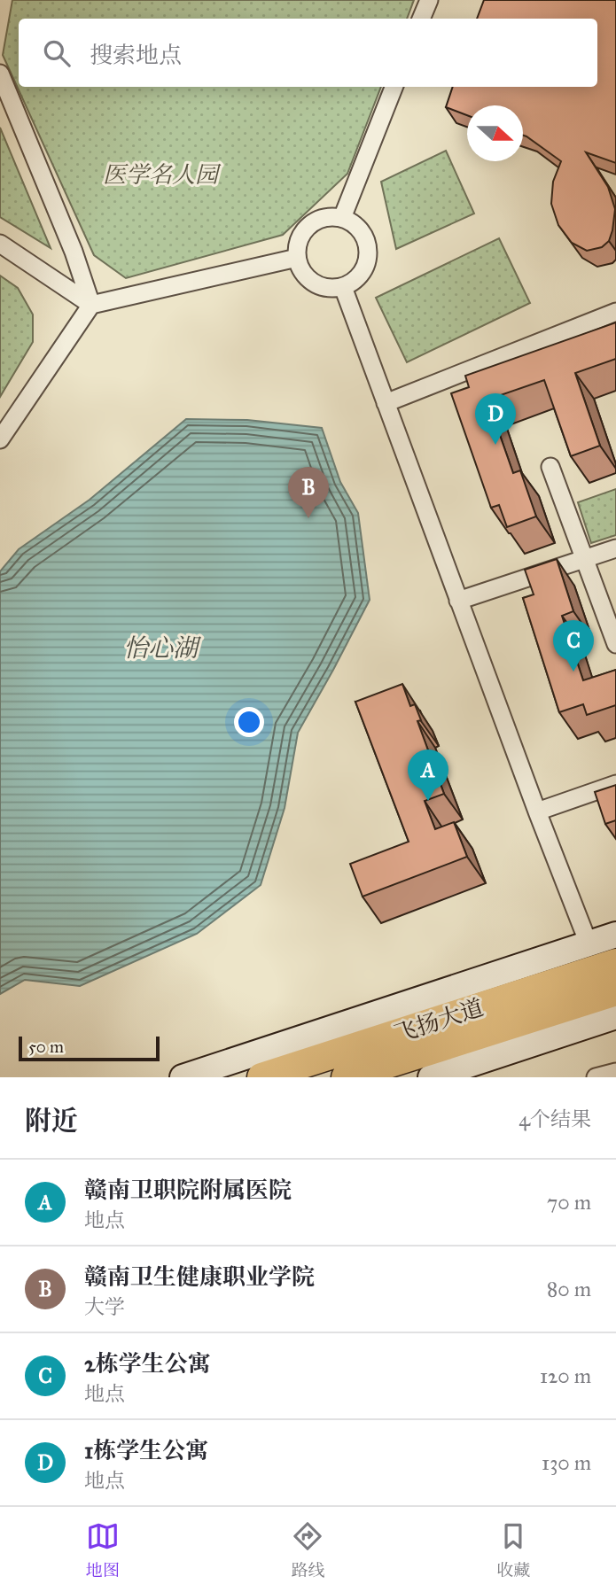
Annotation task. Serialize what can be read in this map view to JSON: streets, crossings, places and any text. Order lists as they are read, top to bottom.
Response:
{
  "streets": {
    "main road": ["飞扬大道"]
  },
  "water": ["怡心湖"],
  "parks": ["医学名人园"],
  "scale_bar": "50 m",
  "north": "right",
  "page": {
    "search": "搜索地点",
    "pins": [
      "D",
      "B",
      "C",
      "A"
    ],
    "scale": "50 m",
    "heading": ["附近", "4个结果"],
    "list": [
      {
        "mark": "A",
        "name": "赣南卫职院附属医院",
        "note": "地点",
        "value": "70 m"
      },
      {
        "mark": "B",
        "name": "赣南卫生健康职业学院",
        "note": "大学",
        "value": "80 m"
      },
      {
        "mark": "C",
        "name": "2栋学生公寓",
        "note": "地点",
        "value": "120 m"
      },
      {
        "mark": "D",
        "name": "1栋学生公寓",
        "note": "地点",
        "value": "130 m"
      }
    ],
    "nav": ["地图", "路线", "收藏"]
  }
}
